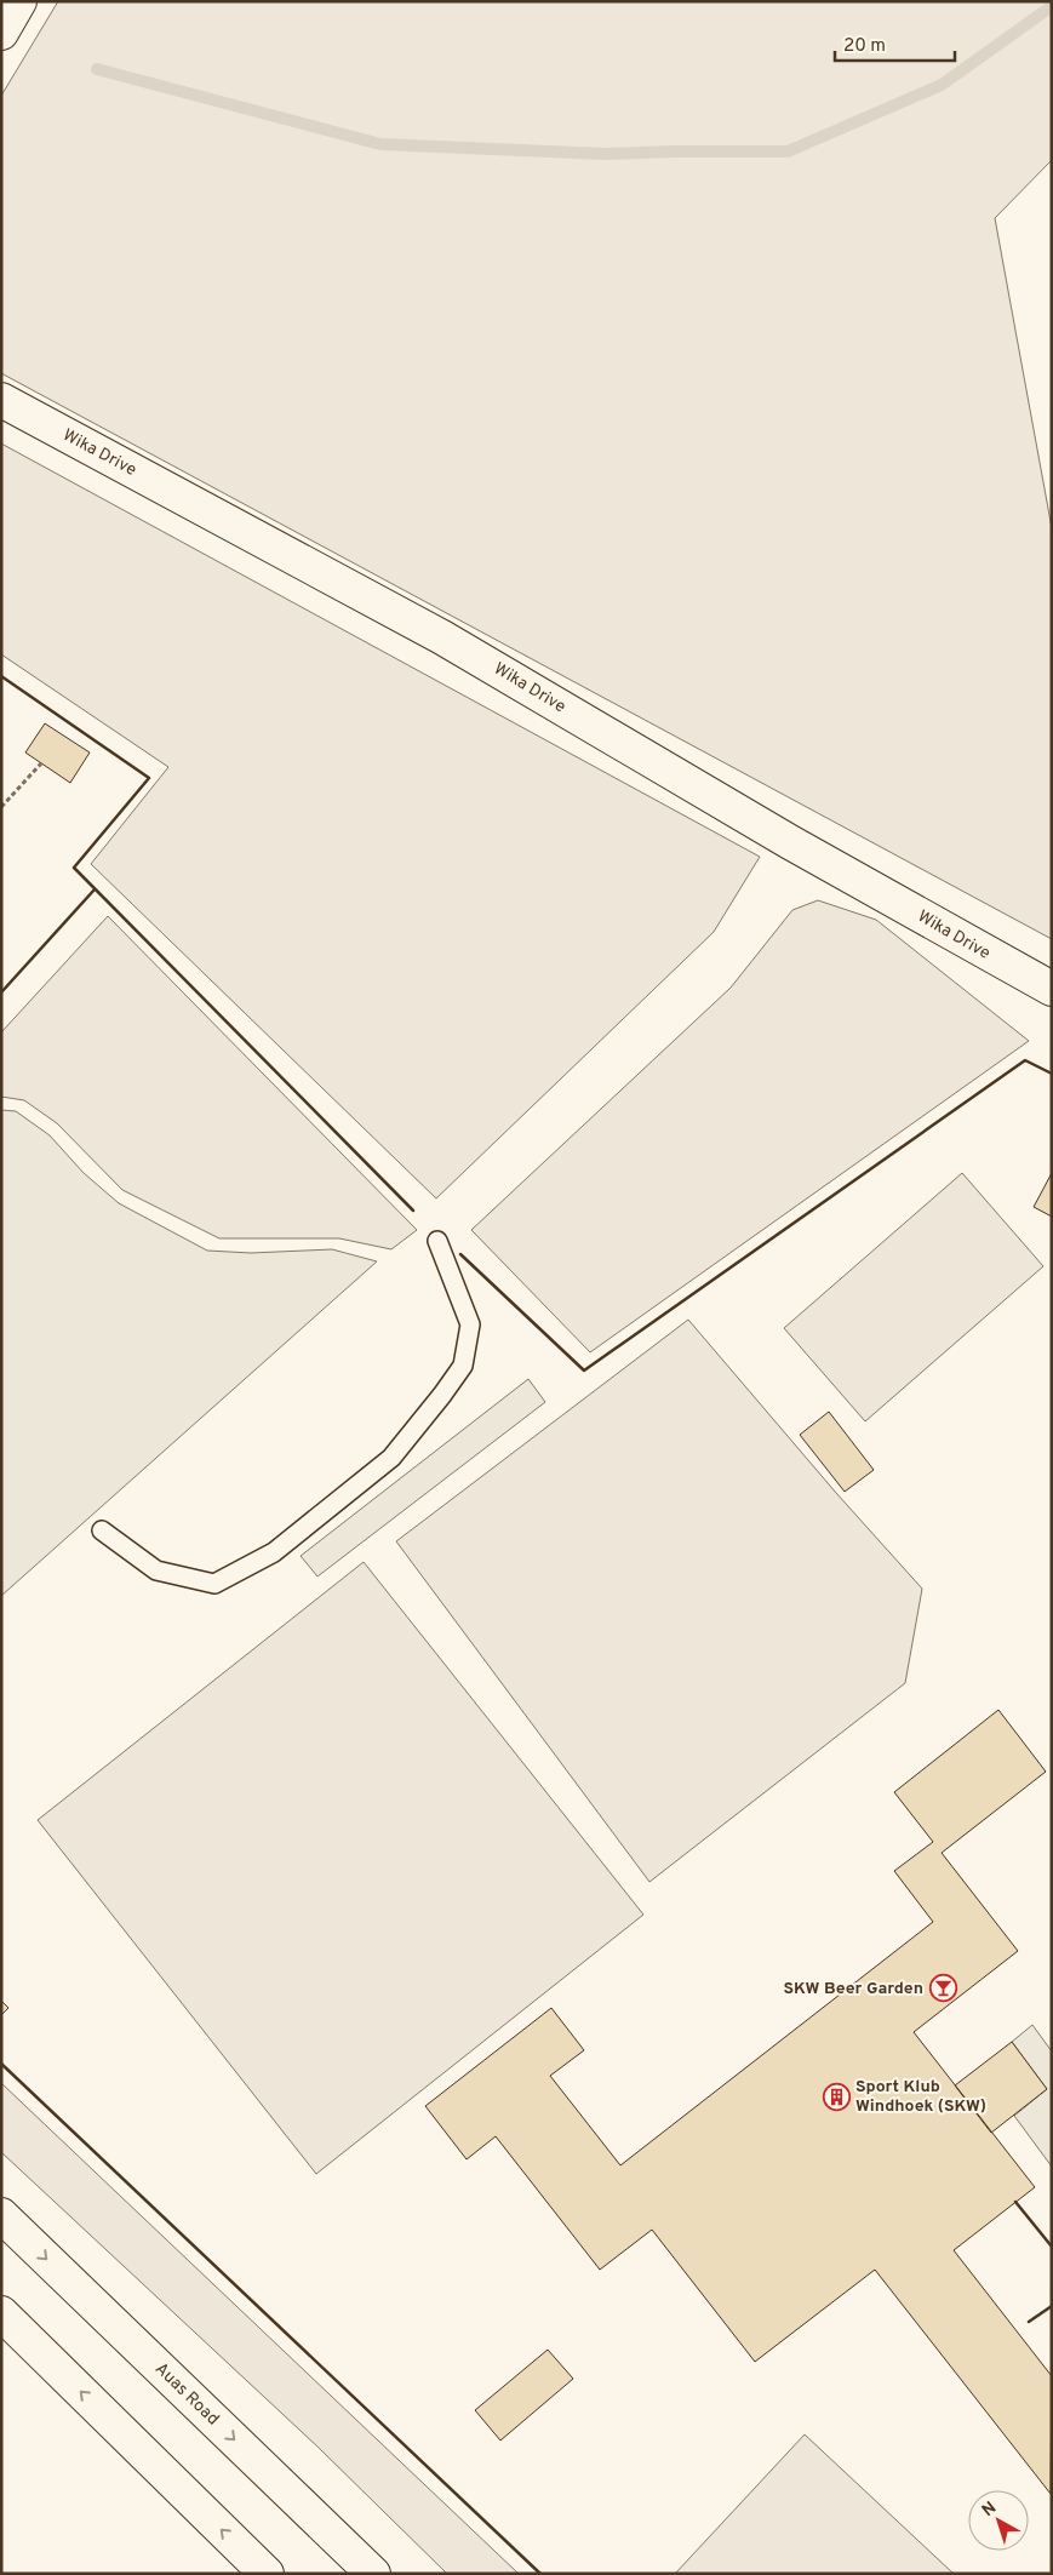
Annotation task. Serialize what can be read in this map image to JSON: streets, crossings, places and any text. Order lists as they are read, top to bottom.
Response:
{
  "streets": {
    "street": ["Wika Drive", "Auas Road"]
  },
  "places": {
    "bar": ["SKW Beer Garden"],
    "building": ["Sport Klub Windhoek (SKW)"]
  },
  "scale_bar": "20 m",
  "north": "top left"
}
